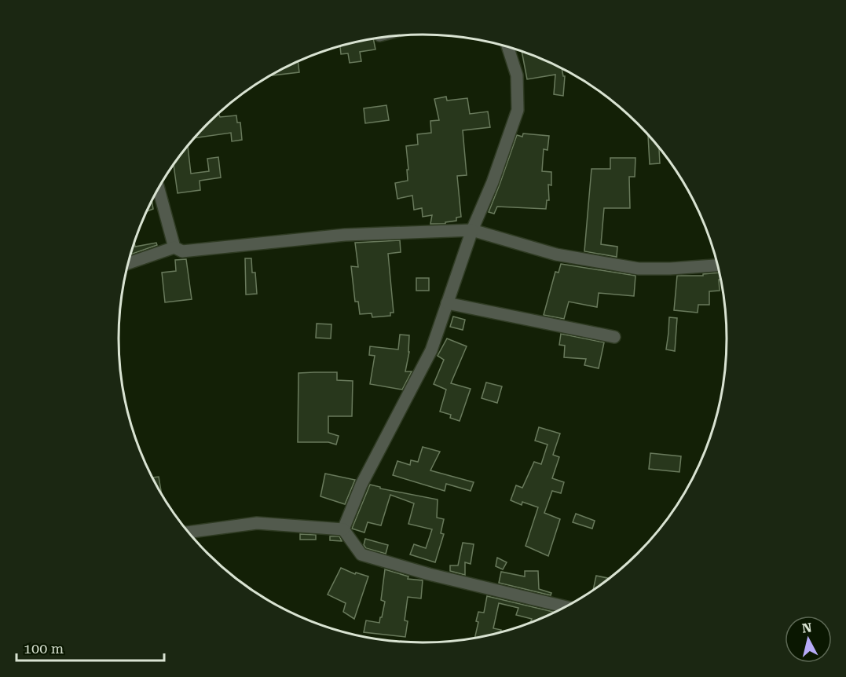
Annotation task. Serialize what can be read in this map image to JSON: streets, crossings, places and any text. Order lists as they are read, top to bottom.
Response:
{
  "scale_bar": "100 m",
  "north": "top"
}
